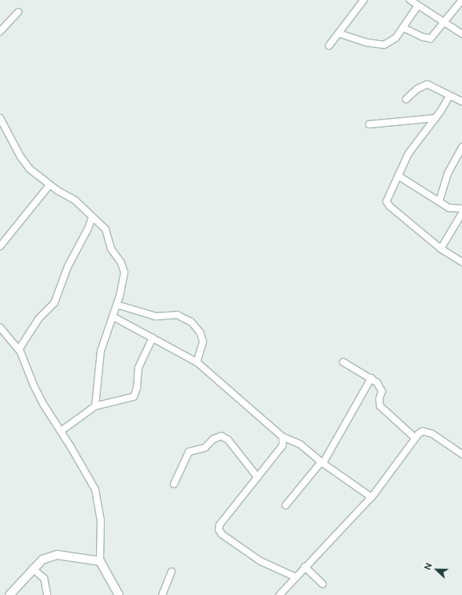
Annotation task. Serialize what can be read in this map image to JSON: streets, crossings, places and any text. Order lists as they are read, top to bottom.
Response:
{
  "north": "left"
}
